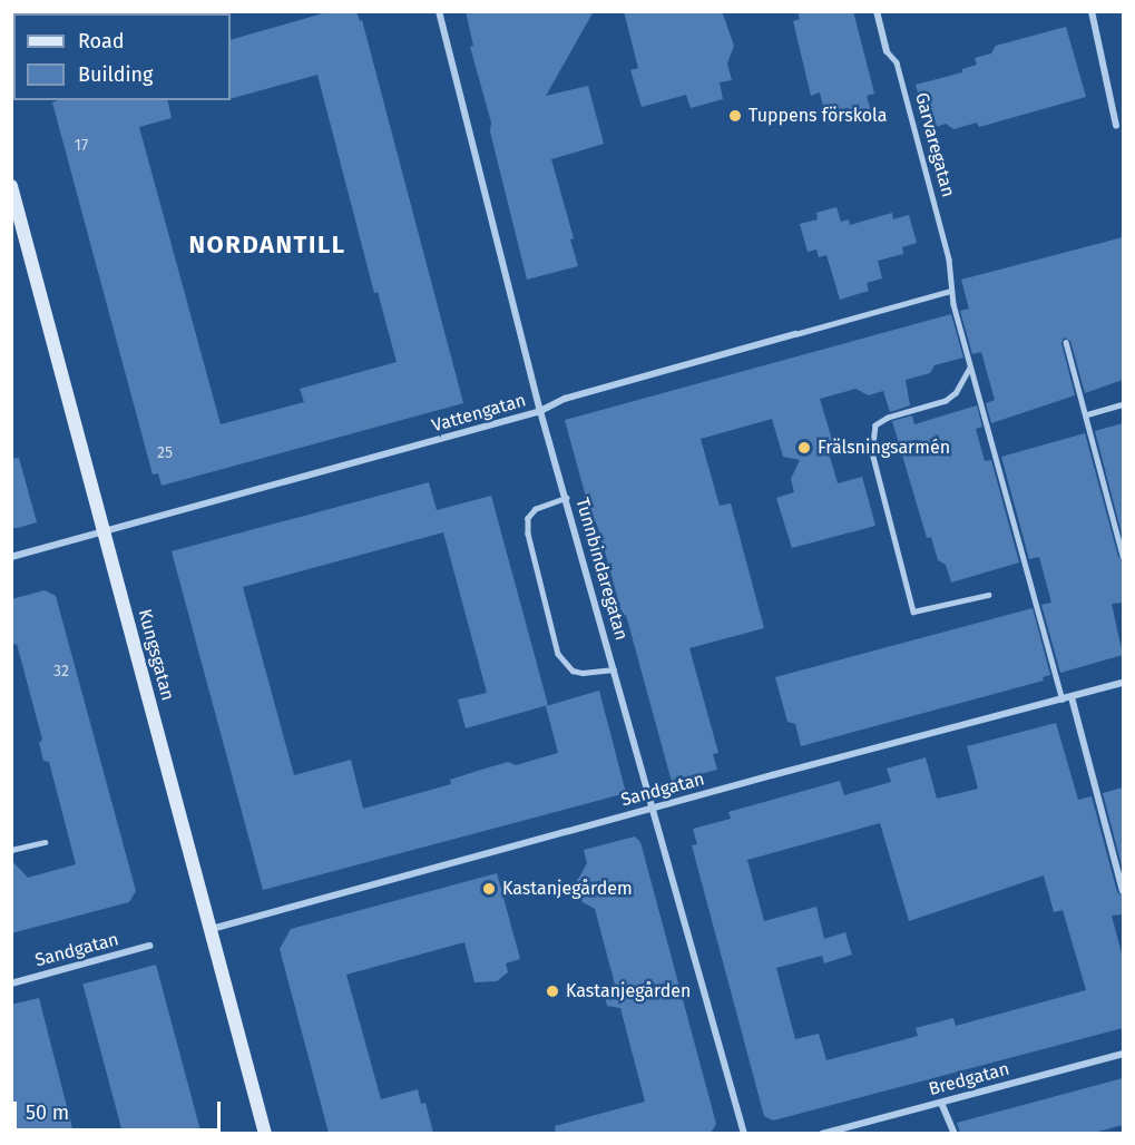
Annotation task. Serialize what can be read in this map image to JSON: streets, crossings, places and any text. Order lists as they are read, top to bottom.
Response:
{
  "streets": {
    "main road": ["Kungsgatan"],
    "street": [
      "Garvaregatan",
      "Vattengatan",
      "Tunnbindaregatan",
      "Sandgatan",
      "Bredgatan"
    ]
  },
  "crossings": [
    ["Garvaregatan", "Vattengatan"],
    ["Garvaregatan", "Sandgatan"],
    ["Vattengatan", "Tunnbindaregatan"],
    ["Vattengatan", "Kungsgatan"],
    ["Tunnbindaregatan", "Sandgatan"],
    ["Kungsgatan", "Sandgatan"]
  ],
  "districts": ["NORDANTILL"],
  "places": [
    "Tuppens förskola",
    "Frälsningsarmén",
    "Kastanjegårdem",
    "Kastanjegården"
  ],
  "house_numbers": ["17", "25", "32"],
  "legend": ["Road", "Building"],
  "scale_bar": "50 m"
}
